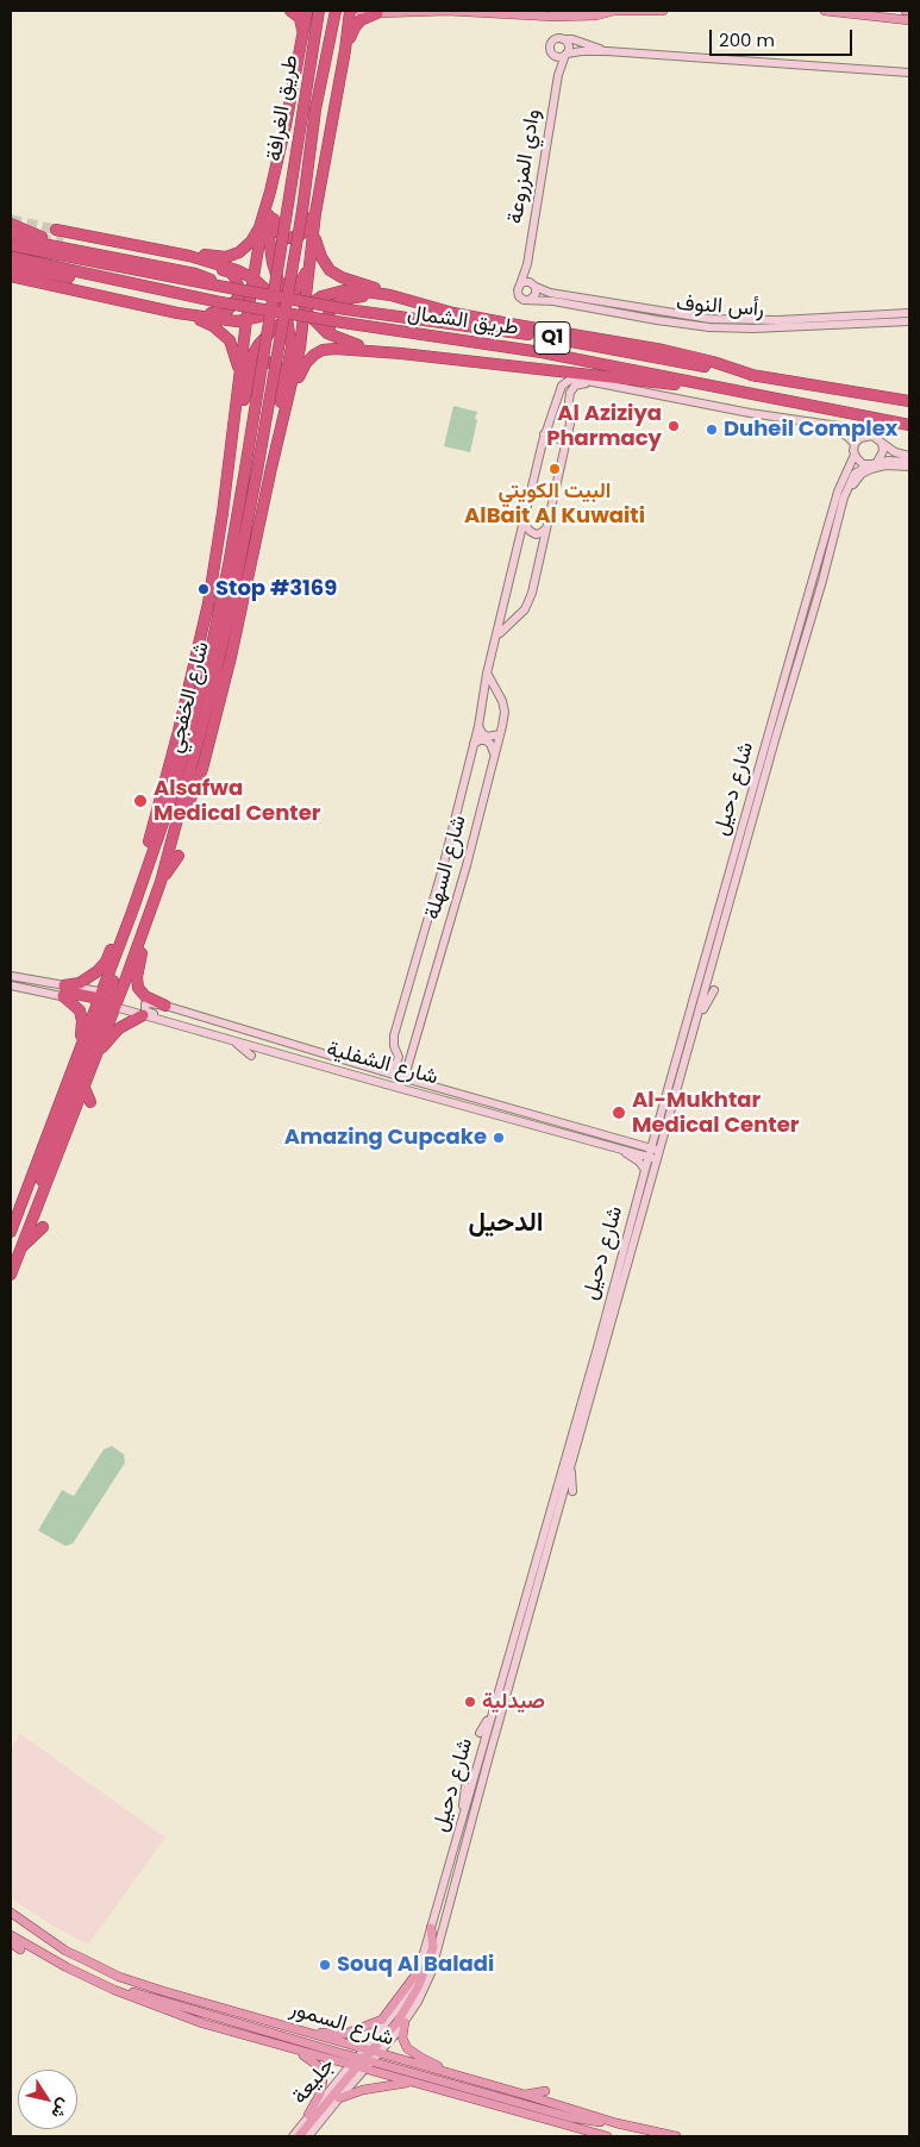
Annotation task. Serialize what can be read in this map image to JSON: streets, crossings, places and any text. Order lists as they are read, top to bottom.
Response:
{
  "streets": {
    "highway": [
      "طريق الغرافة",
      "طريق الشمال",
      "Q1",
      "شارع الخفجي"
    ],
    "main road": ["شارع السمور"],
    "street": [
      "وادي المزروعة",
      "رأس النوف",
      "شارع دحيل",
      "شارع السهلة",
      "شارع الشفلية",
      "جليعة"
    ]
  },
  "crossings": [
    ["طريق الغرافة", "شارع الخفجي"],
    ["وادي المزروعة", "رأس النوف"],
    ["شارع الخفجي", "شارع الشفلية"],
    ["شارع دحيل", "شارع الشفلية"],
    ["شارع دحيل", "شارع السمور"],
    ["شارع دحيل", "جليعة"],
    ["شارع السهلة", "شارع الشفلية"],
    ["شارع السمور", "جليعة"]
  ],
  "districts": ["الدحيل"],
  "places": [
    "Al Aziziya Pharmacy",
    "Duheil Complex",
    "البيت الكويتي AlBait Al Kuwaiti",
    "Stop #3169",
    "Alsafwa Medical Center",
    "Al-Mukhtar Medical Center",
    "Amazing Cupcake",
    "صيدلية",
    "Souq Al Baladi"
  ],
  "scale_bar": "200 m",
  "north": "bottom right"
}
